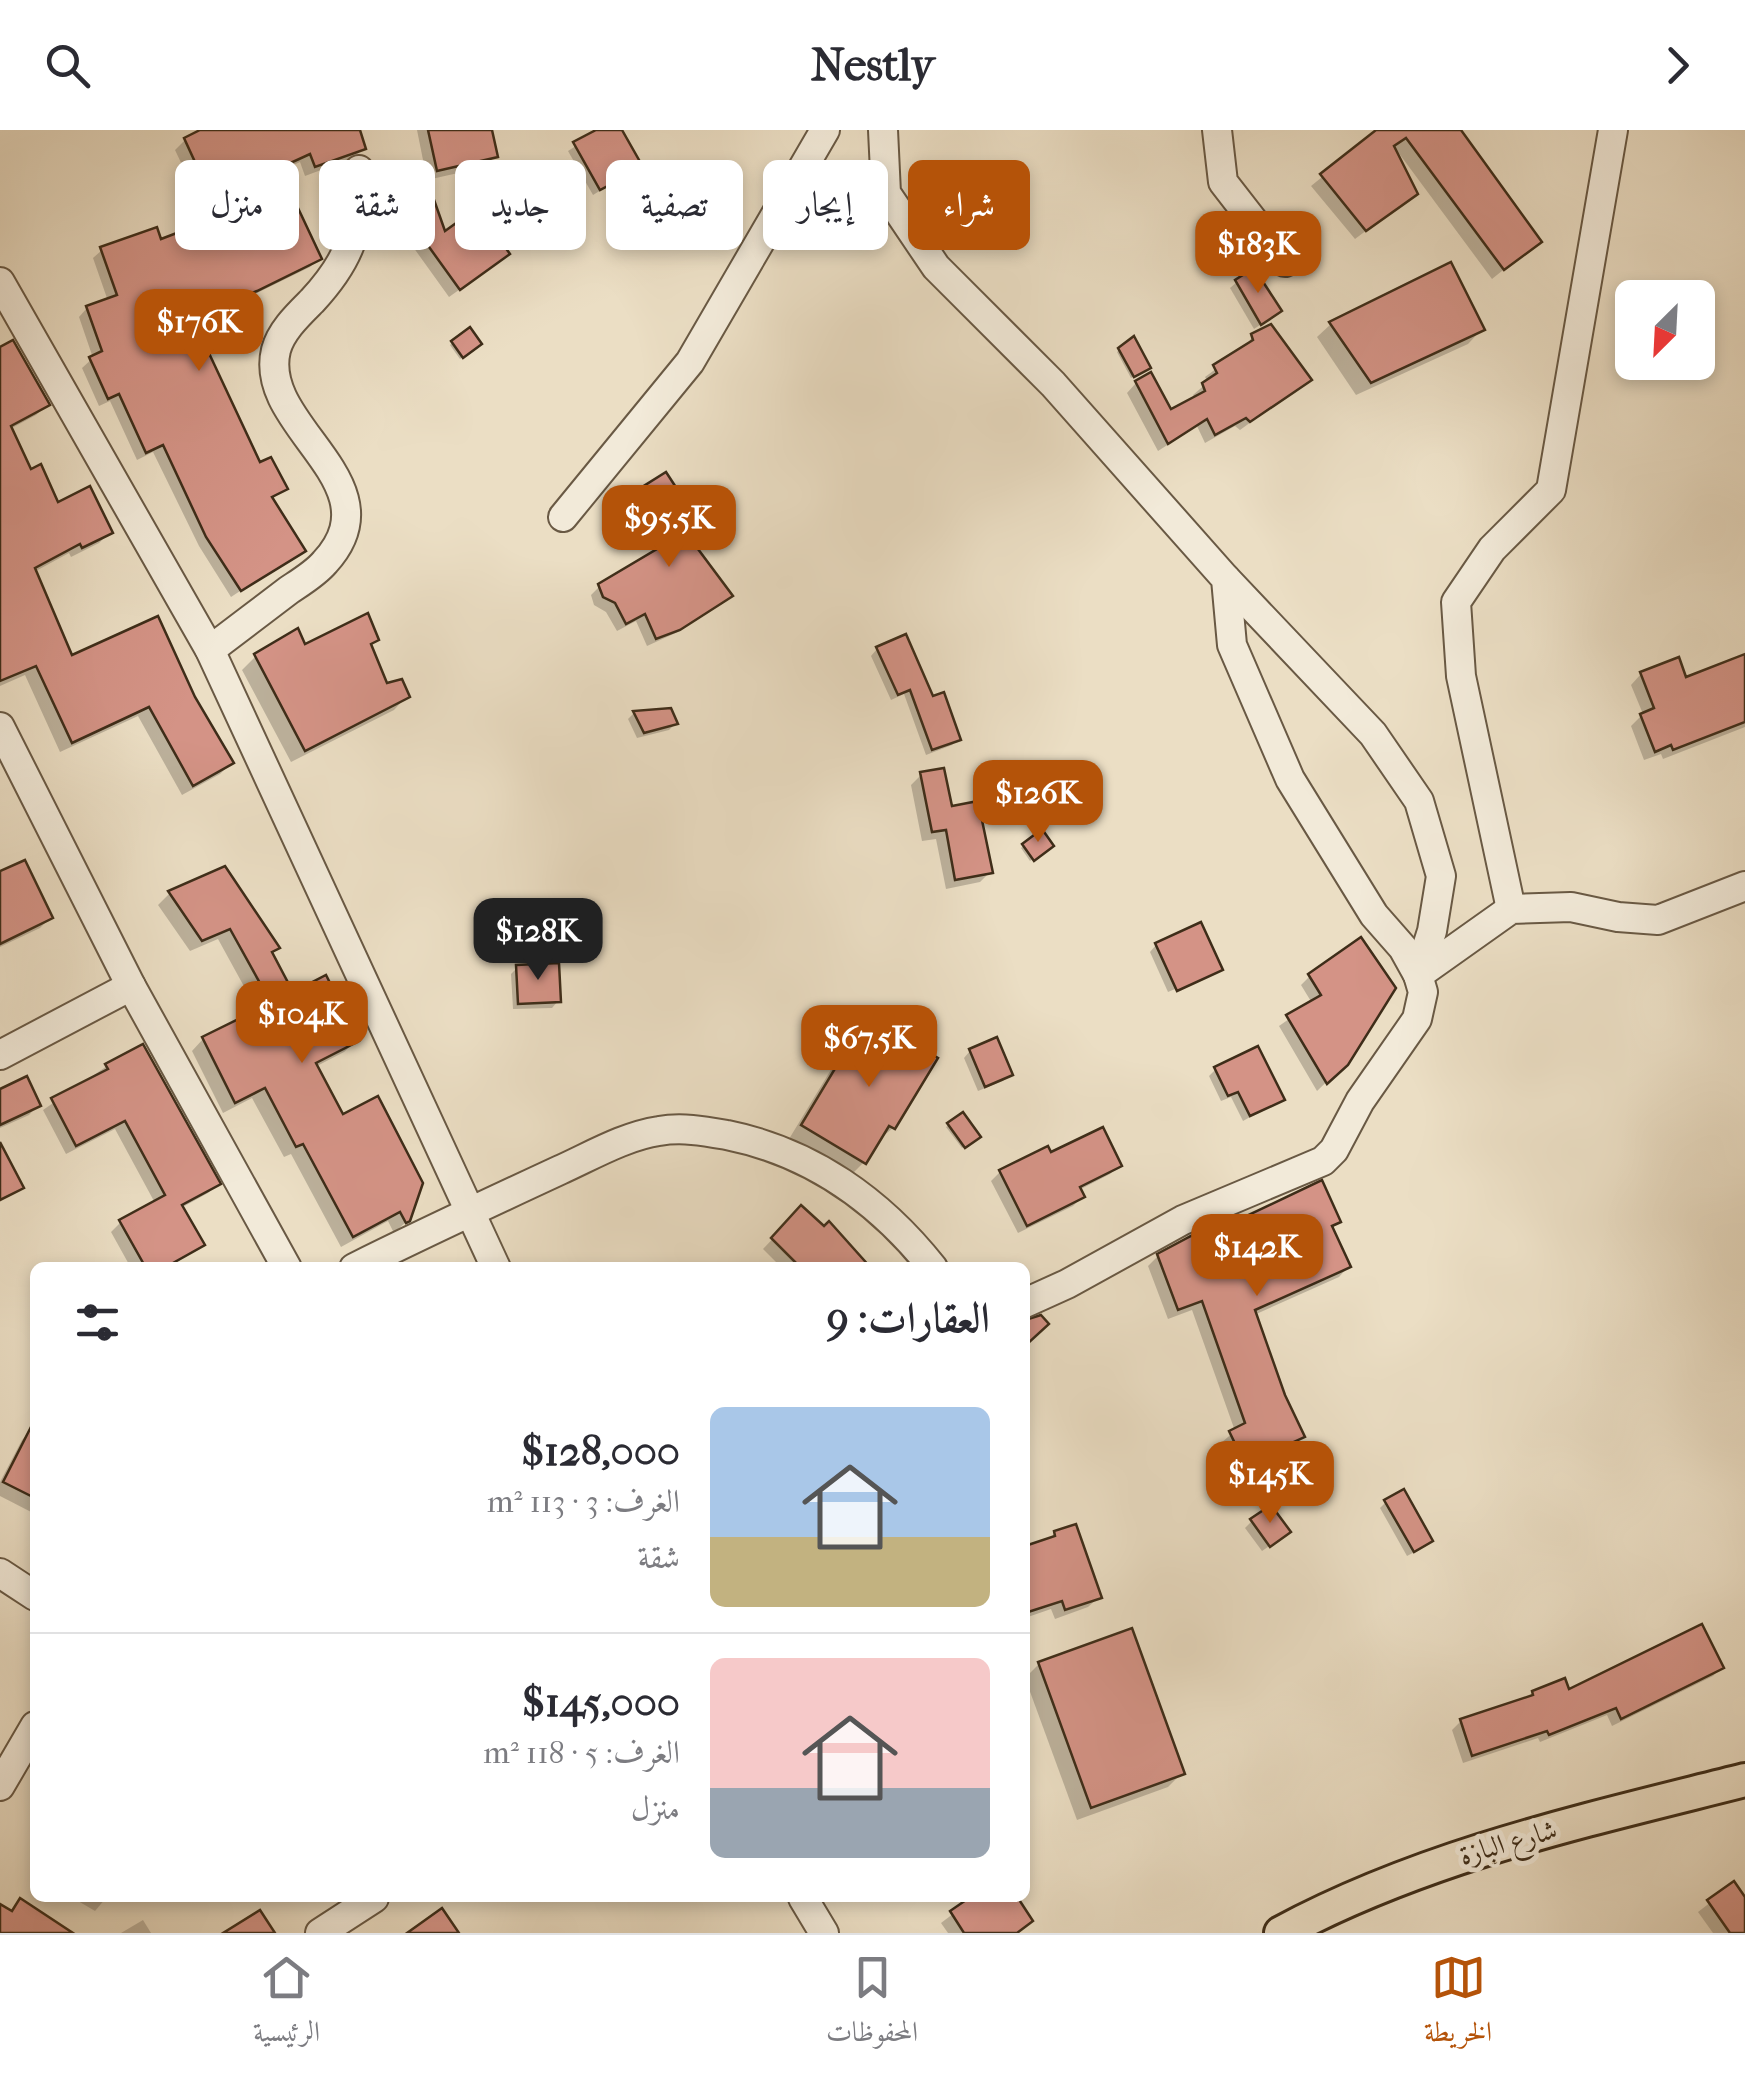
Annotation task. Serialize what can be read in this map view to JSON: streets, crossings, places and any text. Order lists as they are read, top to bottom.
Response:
{
  "streets": {
    "main road": ["شارع البازة"]
  },
  "north": "bottom left",
  "page": {
    "header": "Nestly",
    "chip": [
      "شراء",
      "إيجار",
      "تصفية",
      "جديد",
      "شقة",
      "منزل"
    ],
    "price": [
      "$183K",
      "$176K",
      "$95.5K",
      "$126K",
      "$128K",
      "$104K",
      "$67.5K",
      "$142K",
      "$145K"
    ],
    "heading": "العقارات: 9",
    "list": [
      {
        "name": "$128,000",
        "note": "الغرف: 3 · 113 m² · شقة"
      },
      {
        "name": "$145,000",
        "note": "الغرف: 5 · 118 m² · منزل"
      }
    ],
    "tabs": ["الخريطة", "المحفوظات", "الرئيسية"]
  }
}
